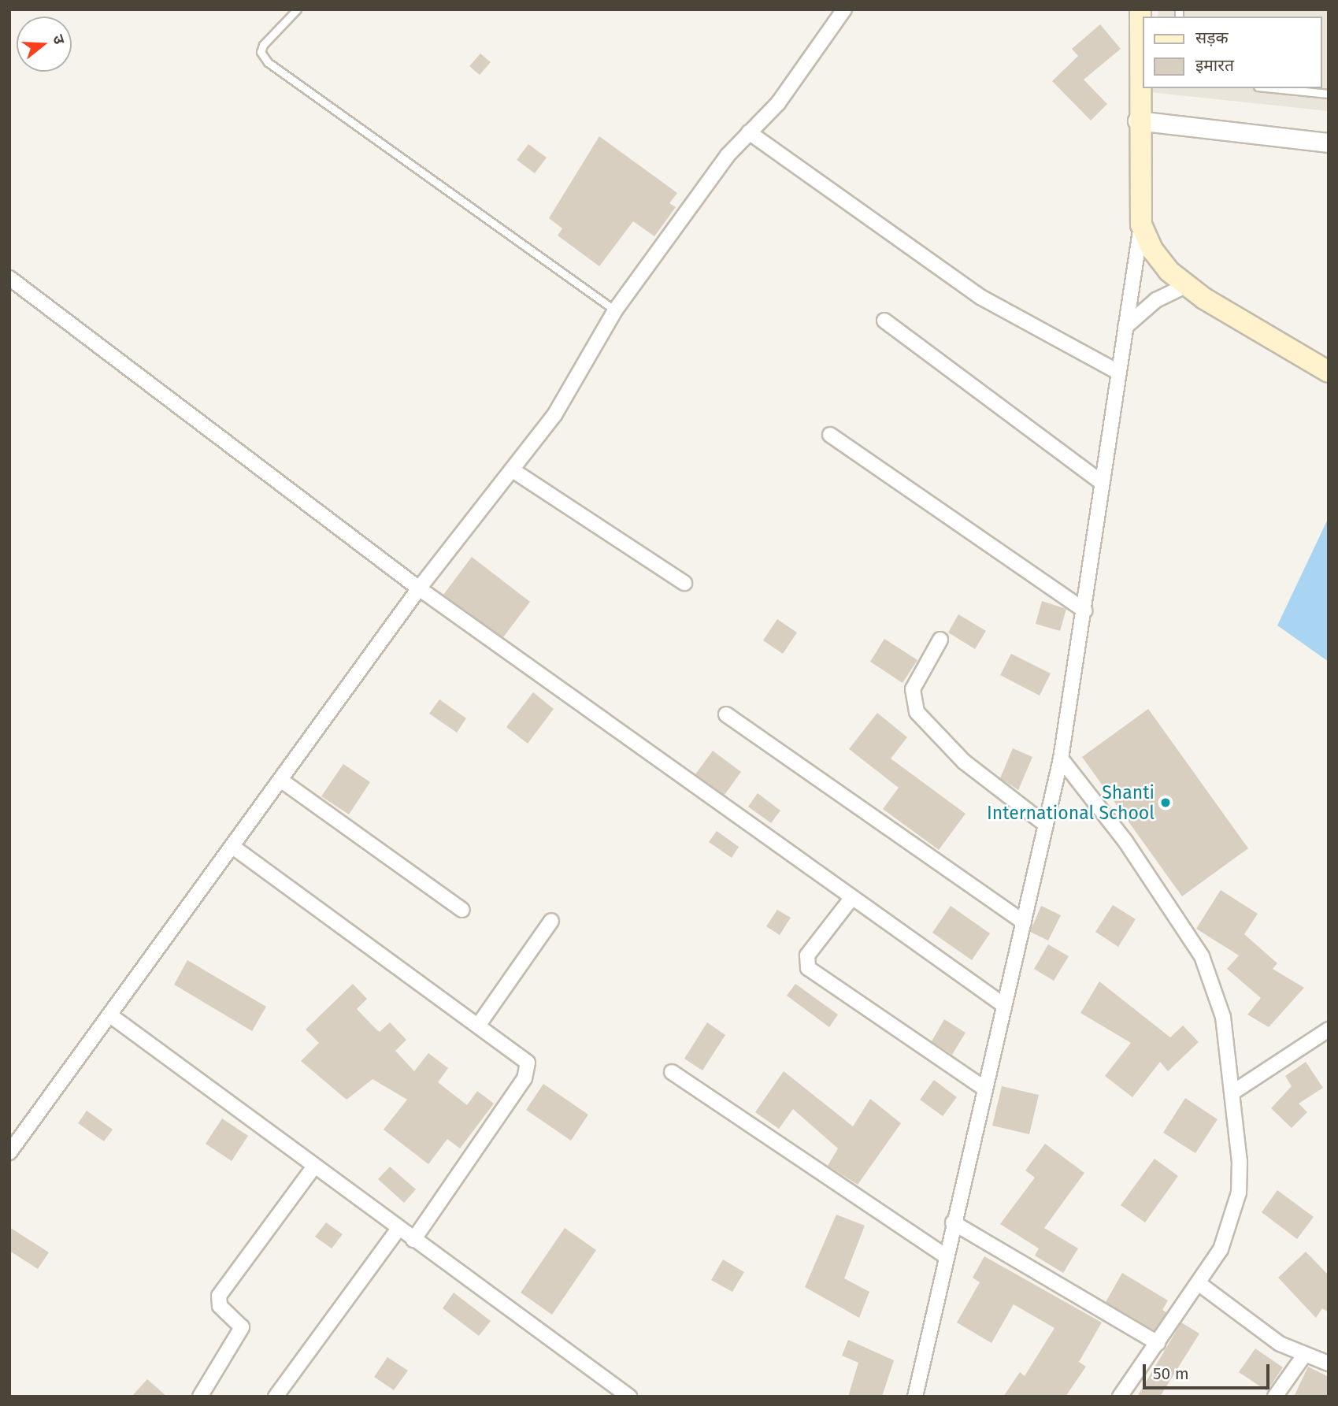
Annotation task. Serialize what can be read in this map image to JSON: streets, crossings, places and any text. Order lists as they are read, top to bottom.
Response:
{
  "places": ["Shanti International School"],
  "legend": ["सड़क", "इमारत"],
  "scale_bar": "50 m",
  "north": "right"
}
